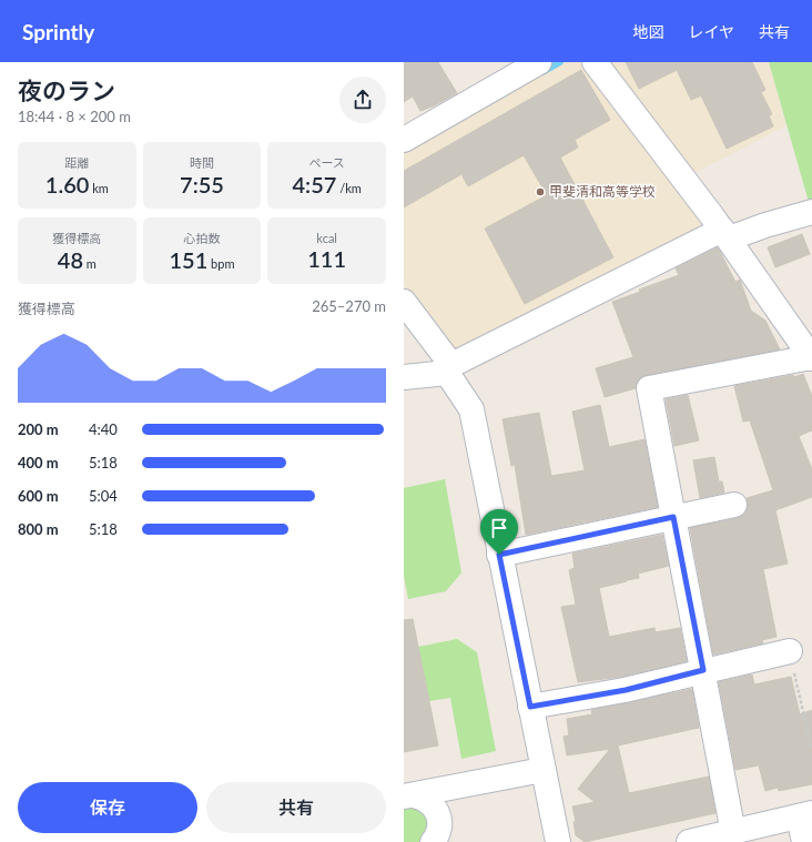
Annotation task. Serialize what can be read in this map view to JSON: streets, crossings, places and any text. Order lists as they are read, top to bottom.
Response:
{
  "places": ["甲斐清和高等学校"],
  "page": {
    "header": "Sprintly",
    "nav": ["地図", "レイヤ", "共有"],
    "heading": ["夜のラン", "18:44 · 8 × 200 m"],
    "stats": [
      ["距離", "1.60 km"],
      ["時間", "7:55"],
      ["ペース", "4:57 /km"],
      ["獲得標高", "48 m"],
      ["心拍数", "151 bpm"],
      ["kcal", "111"]
    ],
    "chart": ["獲得標高", "265–270 m"],
    "list": [
      {
        "name": "200 m",
        "note": "4:40"
      },
      {
        "name": "400 m",
        "note": "5:18"
      },
      {
        "name": "600 m",
        "note": "5:04"
      },
      {
        "name": "800 m",
        "note": "5:18"
      }
    ],
    "buttons": ["保存", "共有"]
  }
}
